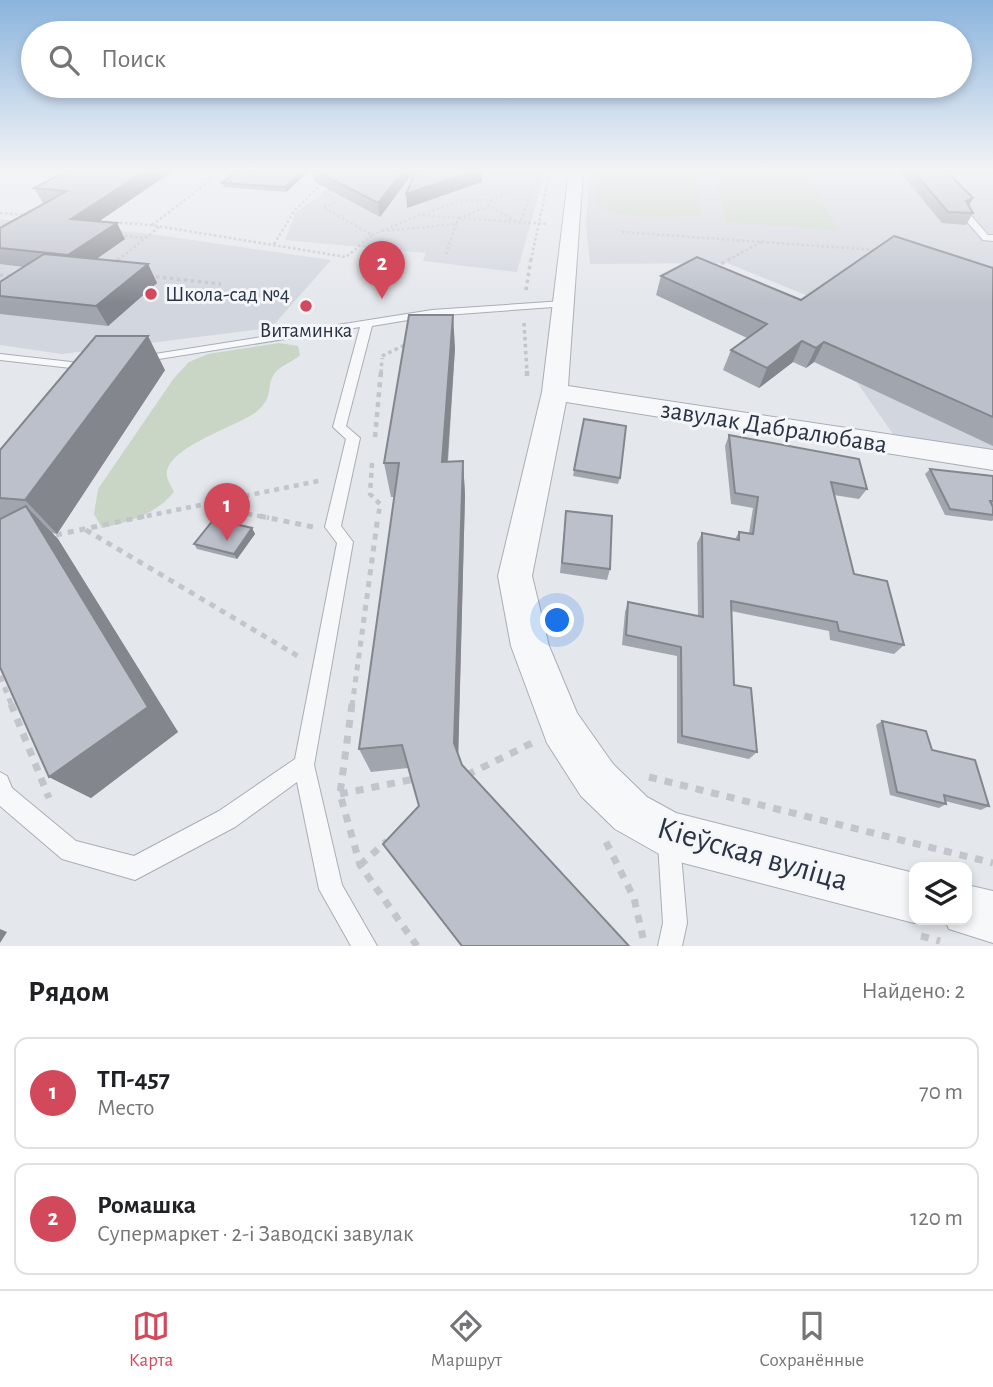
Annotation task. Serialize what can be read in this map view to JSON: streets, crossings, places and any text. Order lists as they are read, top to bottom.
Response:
{
  "streets": {
    "street": ["завулак Дабралюбава", "Кіеўская вуліца"]
  },
  "crossings": [
    ["завулак Дабралюбава", "Кіеўская вуліца"]
  ],
  "places": ["Школа-сад №4", "Витаминка"],
  "page": {
    "search": "Поиск",
    "pins": ["2", "1"],
    "heading": ["Рядом", "Найдено: 2"],
    "list": [
      {
        "mark": "1",
        "name": "ТП-457",
        "note": "Место",
        "value": "70 m"
      },
      {
        "mark": "2",
        "name": "Ромашка",
        "note": "Супермаркет · 2-і Заводскі завулак",
        "value": "120 m"
      }
    ],
    "nav": ["Карта", "Маршрут", "Сохранённые"]
  }
}
